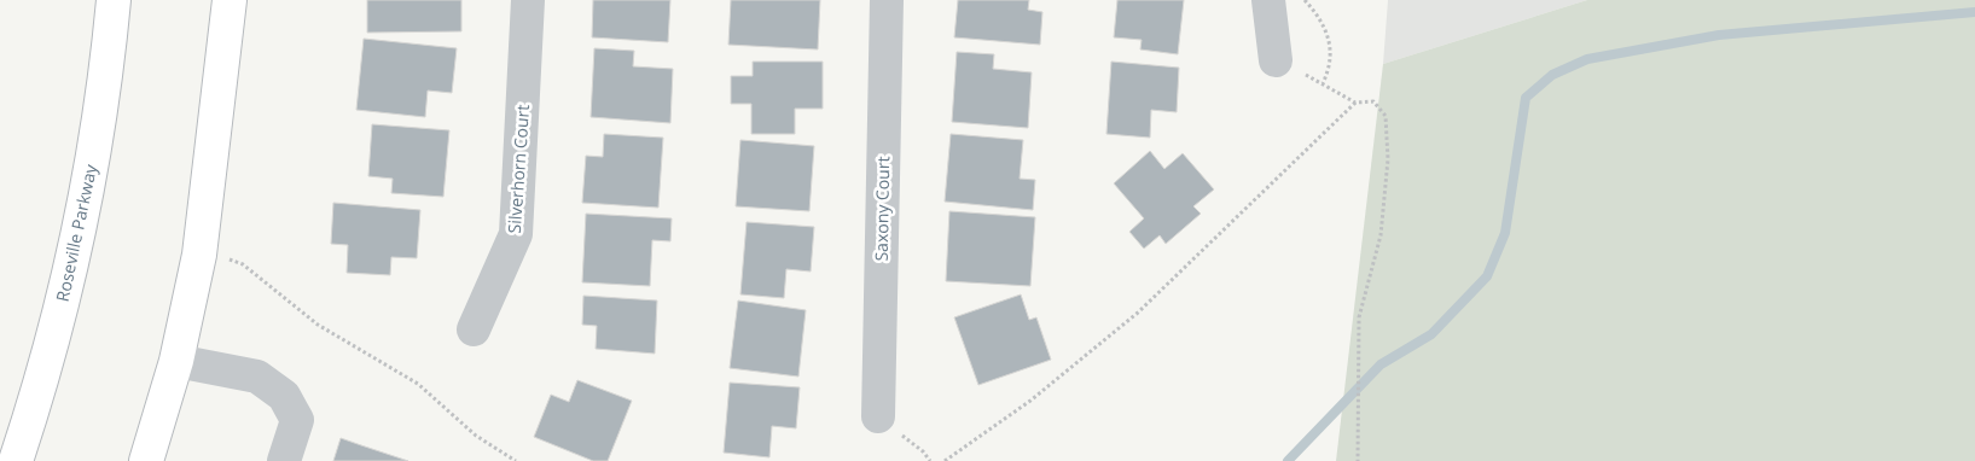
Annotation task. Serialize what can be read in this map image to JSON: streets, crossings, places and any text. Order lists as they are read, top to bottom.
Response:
{
  "streets": {
    "main road": ["Roseville Parkway"],
    "street": ["Silverhorn Court", "Saxony Court"]
  }
}
